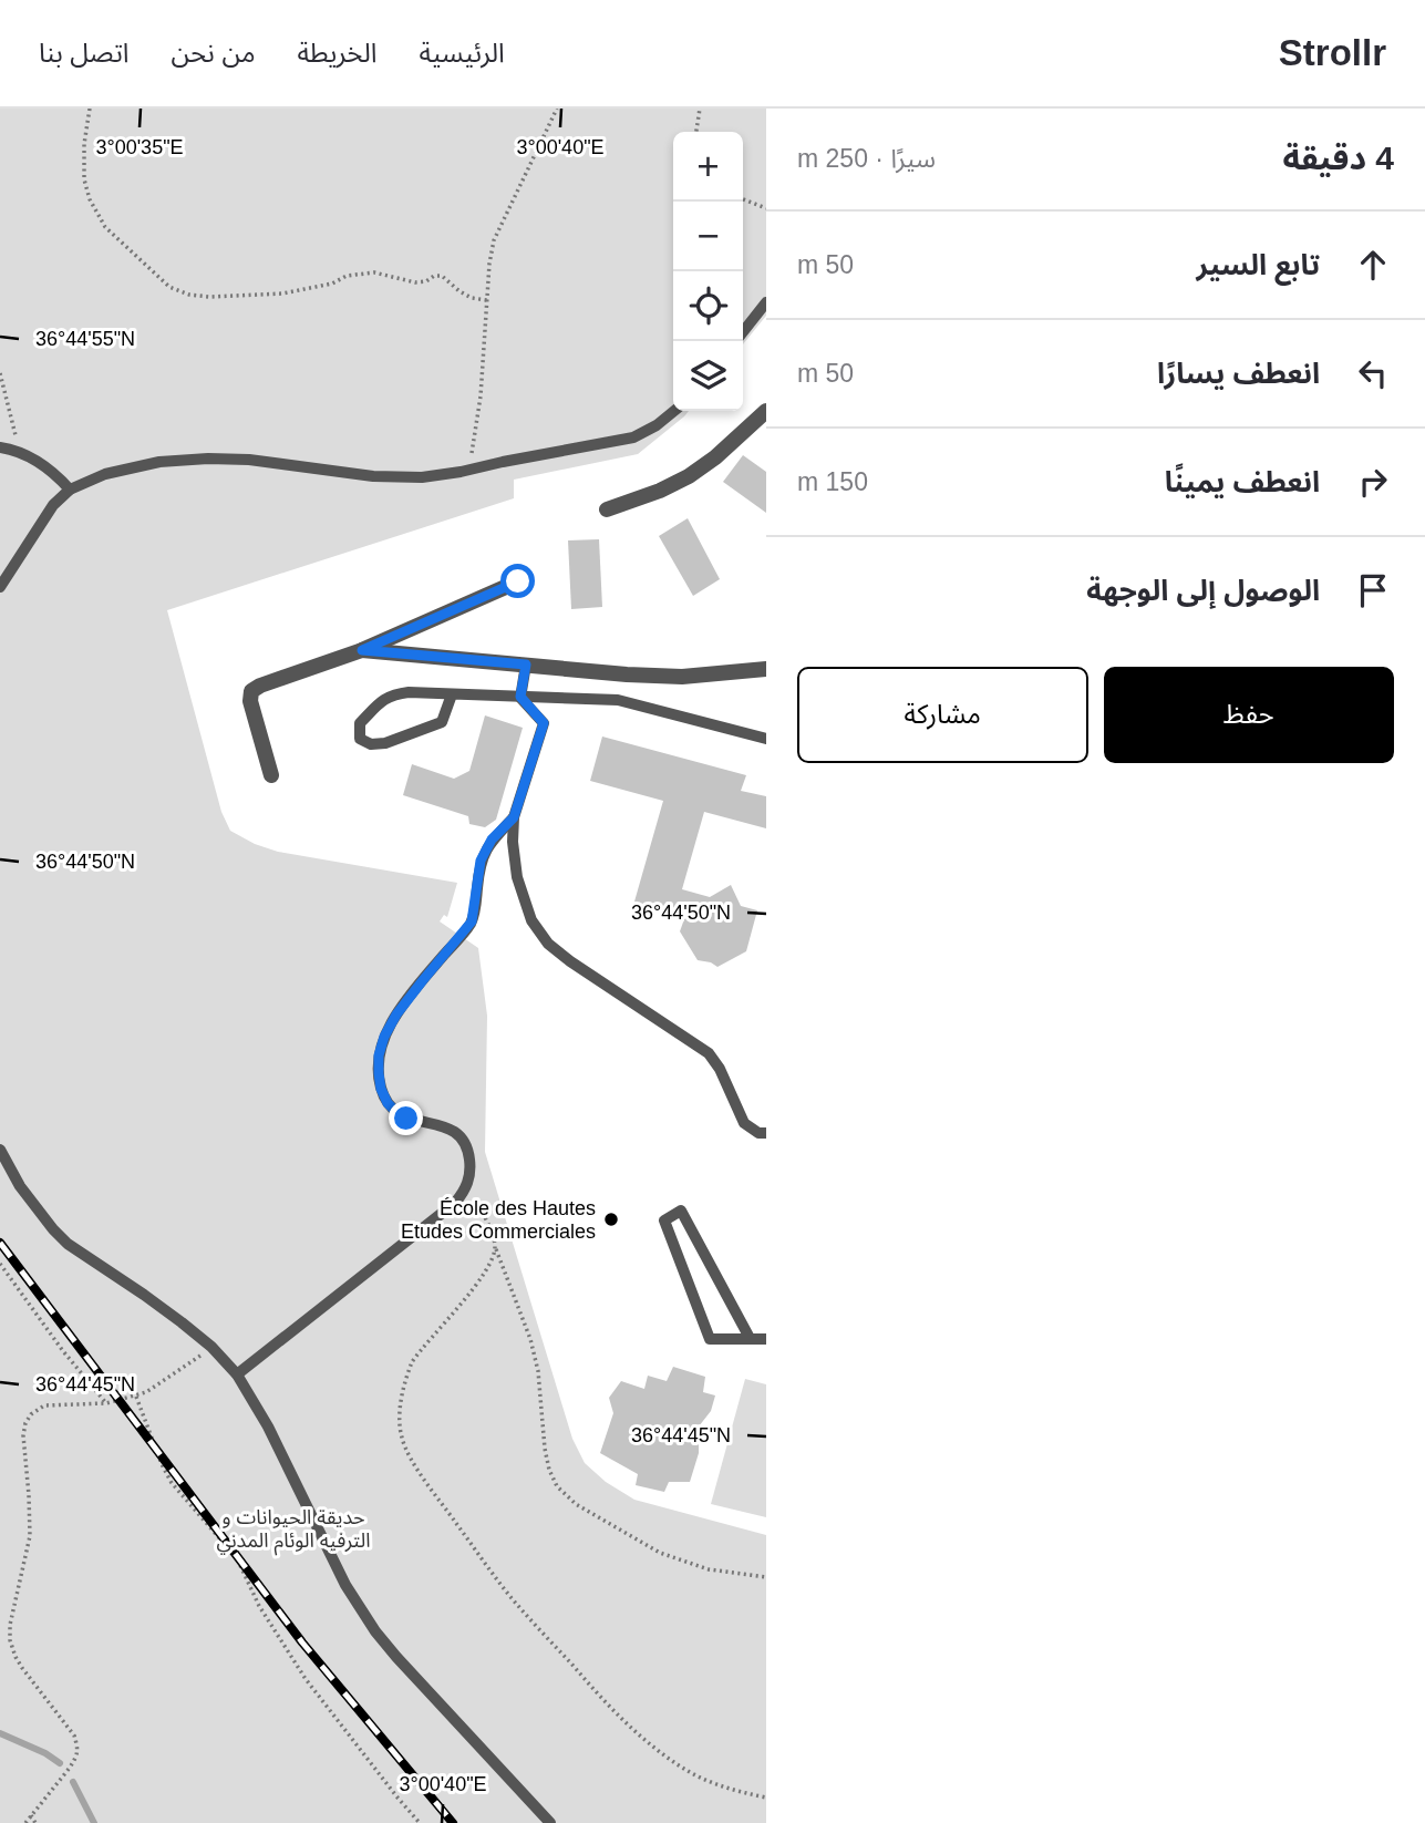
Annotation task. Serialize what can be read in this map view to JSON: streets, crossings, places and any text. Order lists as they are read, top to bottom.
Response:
{
  "parks": ["حديقة الحيوانات و الترفيه الوئام المدني"],
  "places": ["École des Hautes Etudes Commerciales"],
  "page": {
    "header": "Strollr",
    "nav": [
      "الرئيسية",
      "الخريطة",
      "من نحن",
      "اتصل بنا"
    ],
    "heading": ["4 دقيقة", "سيرًا · 250 m"],
    "map_buttons": ["+", "−"],
    "list": [
      ["تابع السير", "50 m"],
      ["انعطف يسارًا", "50 m"],
      ["انعطف يمينًا", "150 m"],
      "الوصول إلى الوجهة"
    ],
    "buttons": ["حفظ", "مشاركة"]
  },
  "coordinates": [
    "3°00'35\"E",
    "3°00'40\"E",
    "36°44'55\"N",
    "36°44'50\"N",
    "36°44'45\"N"
  ]
}
